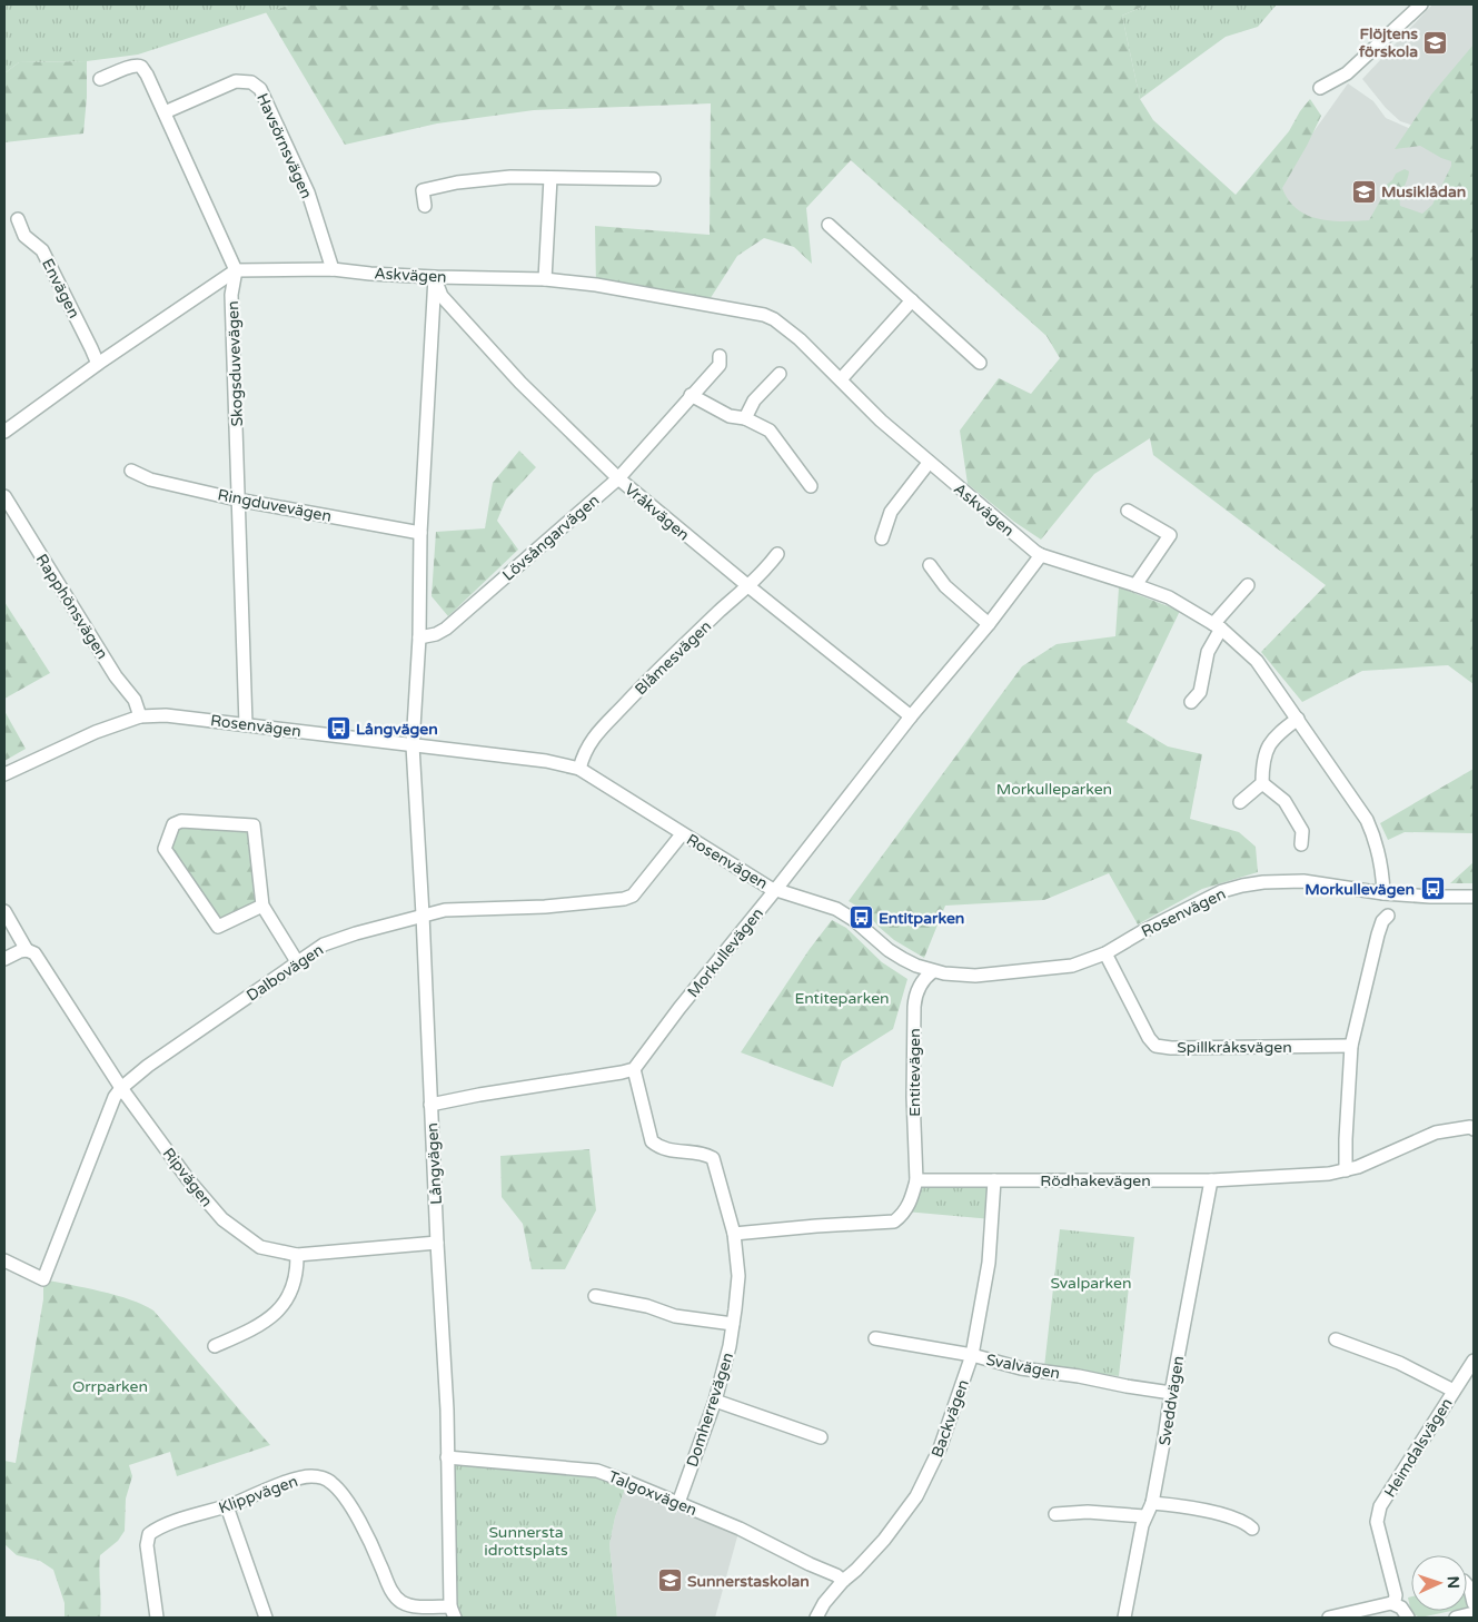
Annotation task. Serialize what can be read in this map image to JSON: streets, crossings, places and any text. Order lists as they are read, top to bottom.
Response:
{
  "streets": {
    "street": [
      "Havsörnsvägen",
      "Askvägen",
      "Envägen",
      "Skogsduvevägen",
      "Ringduvevägen",
      "Vråkvägen",
      "Lövsångarvägen",
      "Rapphönsvägen",
      "Blåmesvägen",
      "Rosenvägen",
      "Morkullevägen",
      "Dalbovägen",
      "Spillkråksvägen",
      "Entitevägen",
      "Långvägen",
      "Ripvägen",
      "Rödhakevägen",
      "Svalvägen",
      "Sveddvägen",
      "Domherrevägen",
      "Backvägen",
      "Heimdalsvägen",
      "Talgoxvägen",
      "Klippvägen"
    ]
  },
  "crossings": [
    ["Havsörnsvägen", "Askvägen"],
    ["Askvägen", "Skogsduvevägen"],
    ["Askvägen", "Vråkvägen"],
    ["Askvägen", "Morkullevägen"],
    ["Askvägen", "Långvägen"],
    ["Skogsduvevägen", "Ringduvevägen"],
    ["Skogsduvevägen", "Rosenvägen"],
    ["Ringduvevägen", "Långvägen"],
    ["Vråkvägen", "Lövsångarvägen"],
    ["Vråkvägen", "Blåmesvägen"],
    ["Vråkvägen", "Morkullevägen"],
    ["Vråkvägen", "Långvägen"],
    ["Lövsångarvägen", "Långvägen"],
    ["Rapphönsvägen", "Rosenvägen"],
    ["Blåmesvägen", "Rosenvägen"],
    ["Rosenvägen", "Morkullevägen"],
    ["Rosenvägen", "Dalbovägen"],
    ["Rosenvägen", "Spillkråksvägen"],
    ["Rosenvägen", "Entitevägen"],
    ["Rosenvägen", "Långvägen"],
    ["Morkullevägen", "Domherrevägen"],
    ["Dalbovägen", "Långvägen"],
    ["Dalbovägen", "Ripvägen"],
    ["Entitevägen", "Rödhakevägen"],
    ["Långvägen", "Ripvägen"],
    ["Långvägen", "Talgoxvägen"],
    ["Långvägen", "Klippvägen"],
    ["Rödhakevägen", "Sveddvägen"],
    ["Rödhakevägen", "Backvägen"],
    ["Svalvägen", "Sveddvägen"],
    ["Svalvägen", "Backvägen"],
    ["Domherrevägen", "Talgoxvägen"],
    ["Backvägen", "Talgoxvägen"]
  ],
  "parks": [
    "Morkulleparken",
    "Entiteparken",
    "Svalparken",
    "Orrparken",
    "Sunnersta idrottsplats"
  ],
  "places": {
    "school or university": ["Flöjtens förskola", "Musiklådan", "Sunnerstaskolan"],
    "bus stop": ["Långvägen", "Morkullevägen", "Entitparken"]
  },
  "north": "right"
}
